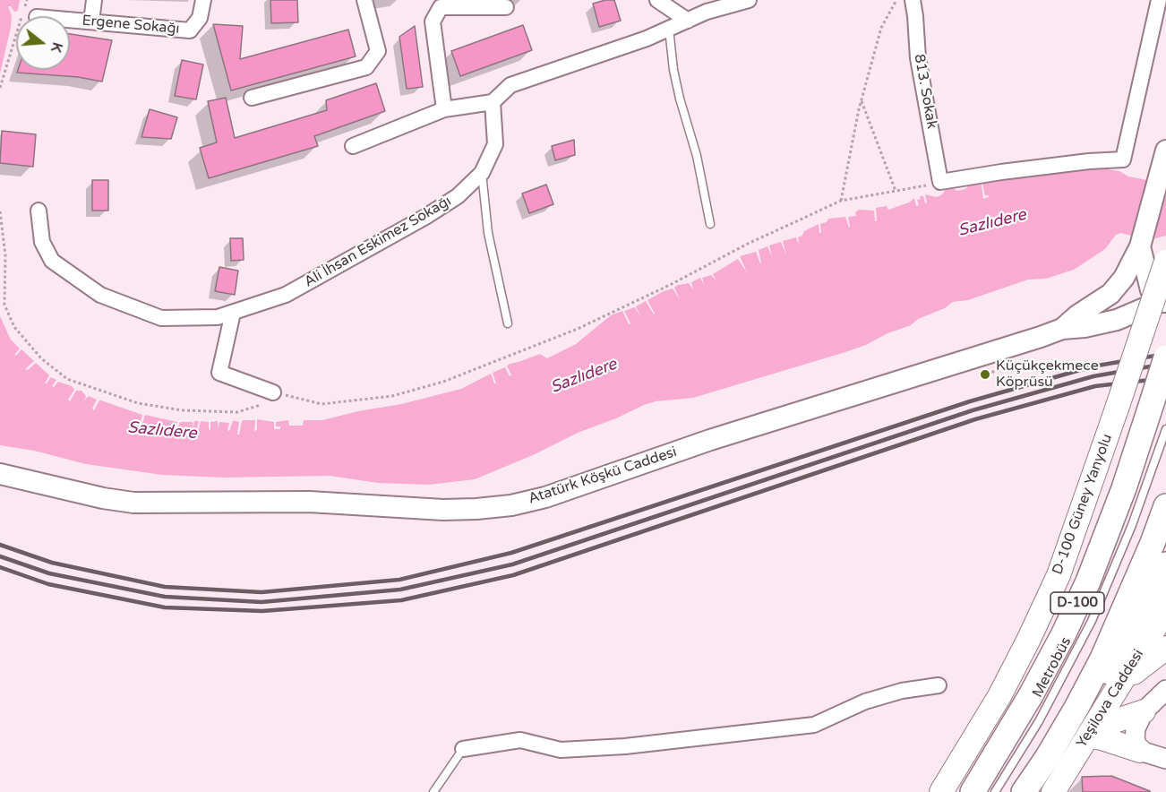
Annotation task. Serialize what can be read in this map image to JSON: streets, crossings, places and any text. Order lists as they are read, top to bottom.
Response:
{
  "streets": {
    "highway": ["D-100"],
    "main road": ["Atatürk Köşkü Caddesi", "D-100 Güney Yanyolu", "Yeşilova Caddesi"],
    "street": ["Ergene Sokağı", "813. Sokak", "Ali İhsan Eskimez Sokağı"],
    "lane": ["Metrobüs"]
  },
  "water": ["Sazlıdere"],
  "places": ["Küçükçekmece Köprüsü"],
  "north": "right"
}
